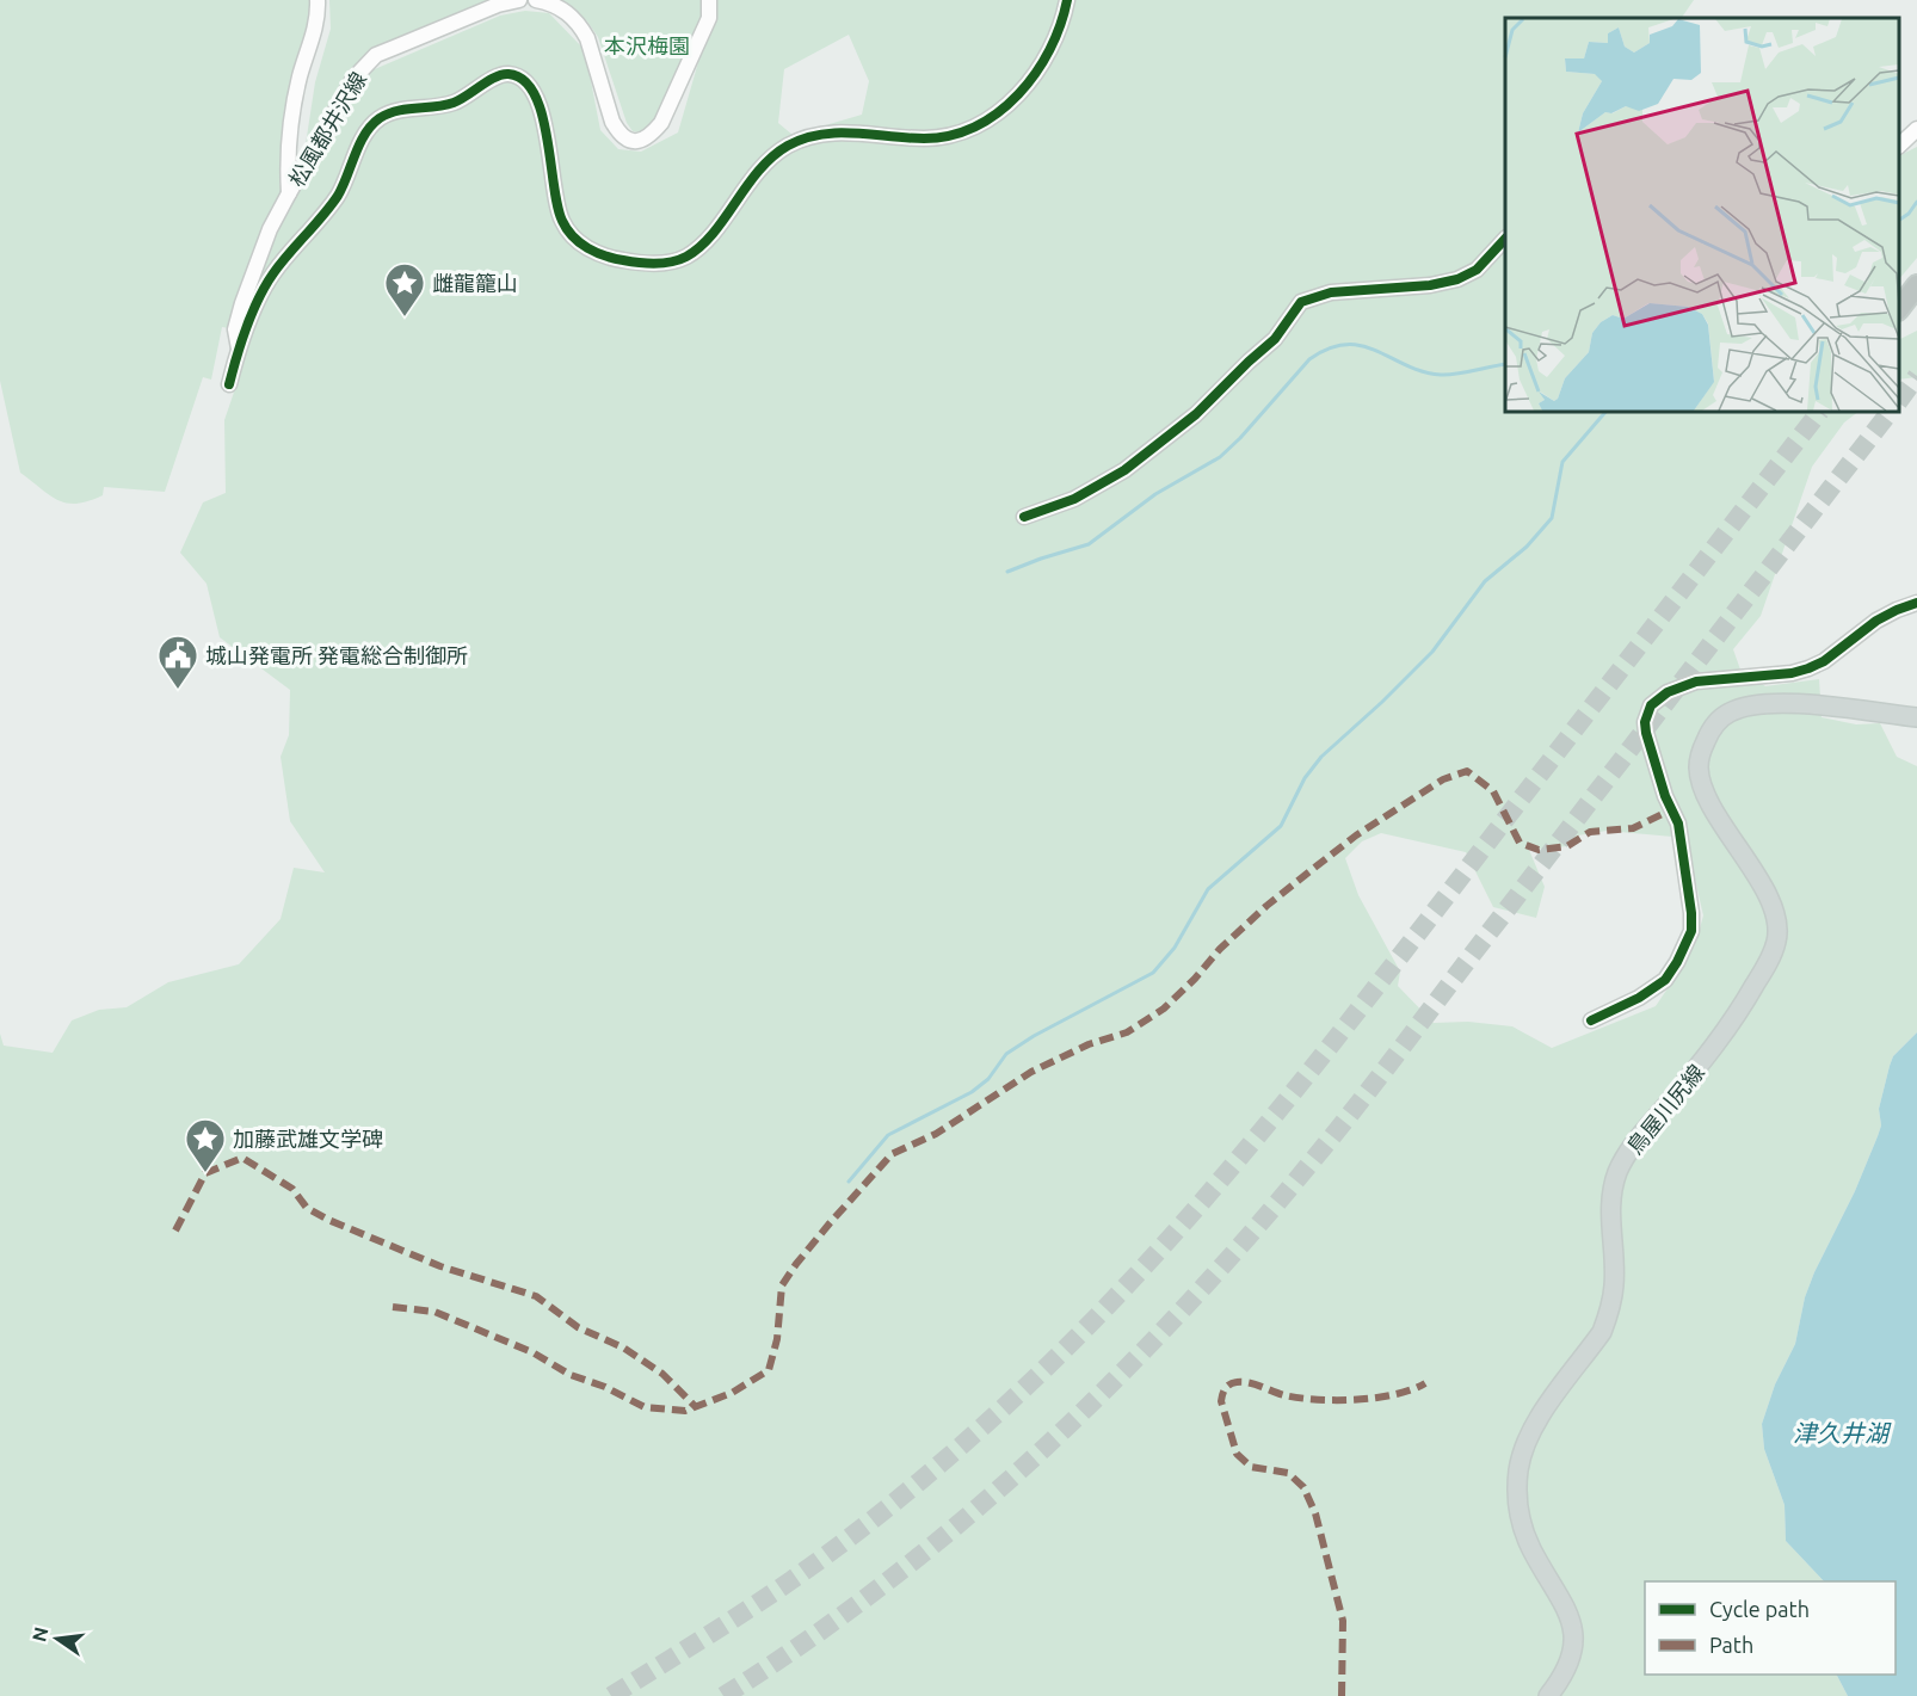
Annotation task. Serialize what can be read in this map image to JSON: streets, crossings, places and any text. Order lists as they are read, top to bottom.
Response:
{
  "streets": {
    "main road": ["鳥屋川尻線"],
    "street": ["松風都井沢線"]
  },
  "water": ["津久井湖"],
  "parks": ["本沢梅園"],
  "places": {
    "place": ["雌龍籠山", "加藤武雄文学碑"],
    "public building": ["城山発電所 発電総合制御所"]
  },
  "legend": ["Cycle path", "Path"],
  "north": "left"
}
